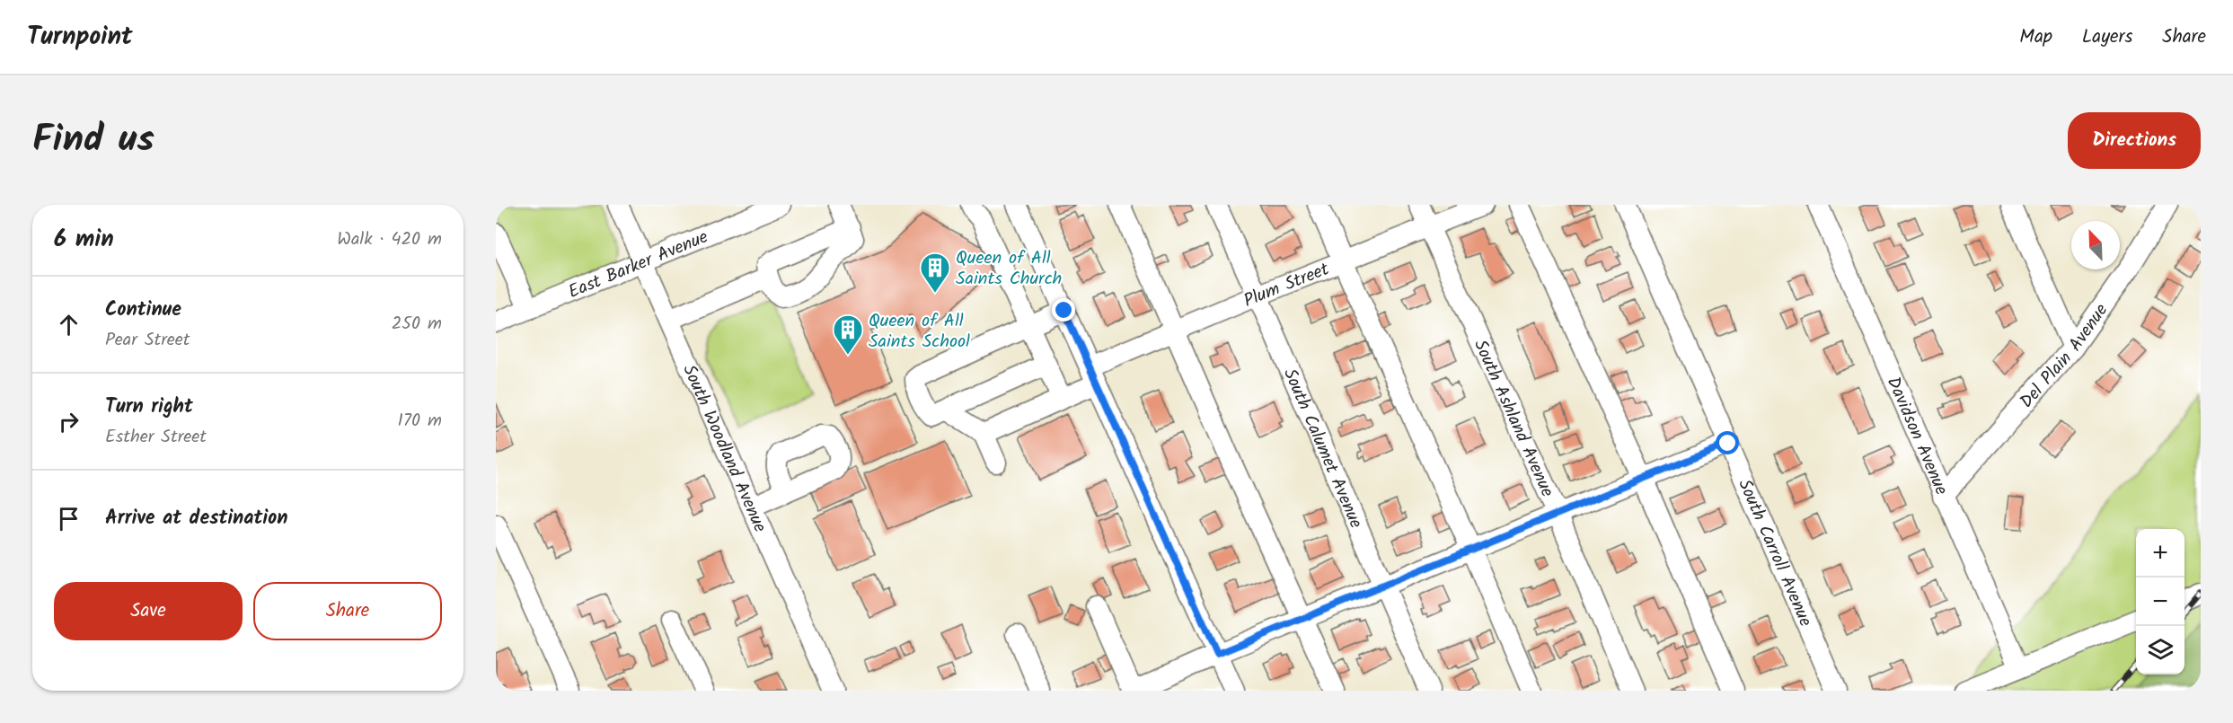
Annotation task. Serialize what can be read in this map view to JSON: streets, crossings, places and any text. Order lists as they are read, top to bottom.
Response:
{
  "streets": {
    "street": [
      "East Barker Avenue",
      "Plum Street",
      "Del Plain Avenue",
      "South Ashland Avenue",
      "Davidson Avenue",
      "South Woodland Avenue",
      "South Calumet Avenue",
      "South Carroll Avenue"
    ]
  },
  "crossings": [
    ["East Barker Avenue", "South Woodland Avenue"],
    ["Plum Street", "South Ashland Avenue"],
    ["Plum Street", "South Calumet Avenue"],
    ["Del Plain Avenue", "Davidson Avenue"]
  ],
  "places": {
    "building": ["Queen of All Saints Church", "Queen of All Saints School"]
  },
  "north": "top left",
  "page": {
    "header": "Turnpoint",
    "nav": ["Map", "Layers", "Share"],
    "title": "Find us",
    "buttons": [
      "Directions",
      ["Save", "Share"]
    ],
    "heading": ["6 min", "Walk · 420 m"],
    "list": [
      ["Continue", "Pear Street", "250 m"],
      ["Turn right", "Esther Street", "170 m"],
      "Arrive at destination"
    ],
    "map_buttons": ["+", "−"]
  }
}
